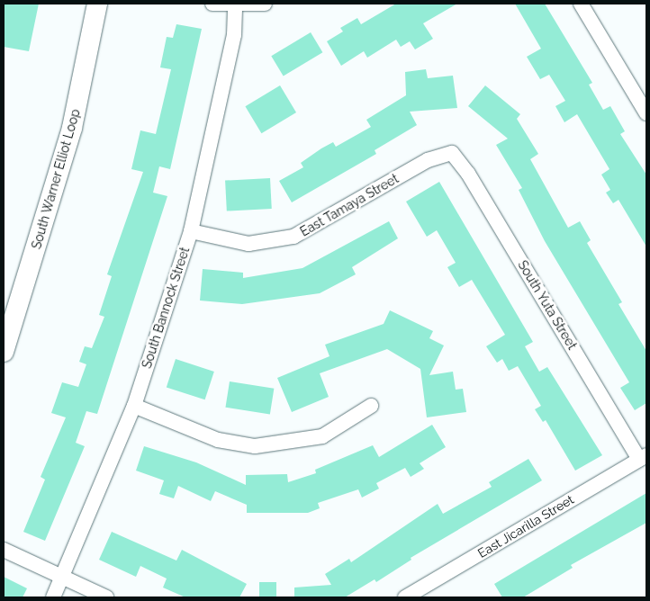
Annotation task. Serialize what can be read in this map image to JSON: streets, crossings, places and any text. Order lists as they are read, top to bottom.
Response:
{
  "streets": {
    "main road": ["South Warner Elliot Loop"],
    "street": [
      "East Tamaya Street",
      "South Yuta Street",
      "South Bannock Street",
      "East Jicarilla Street"
    ]
  },
  "crossings": [
    ["East Tamaya Street", "South Yuta Street"],
    ["East Tamaya Street", "South Bannock Street"],
    ["South Yuta Street", "East Jicarilla Street"]
  ]
}
